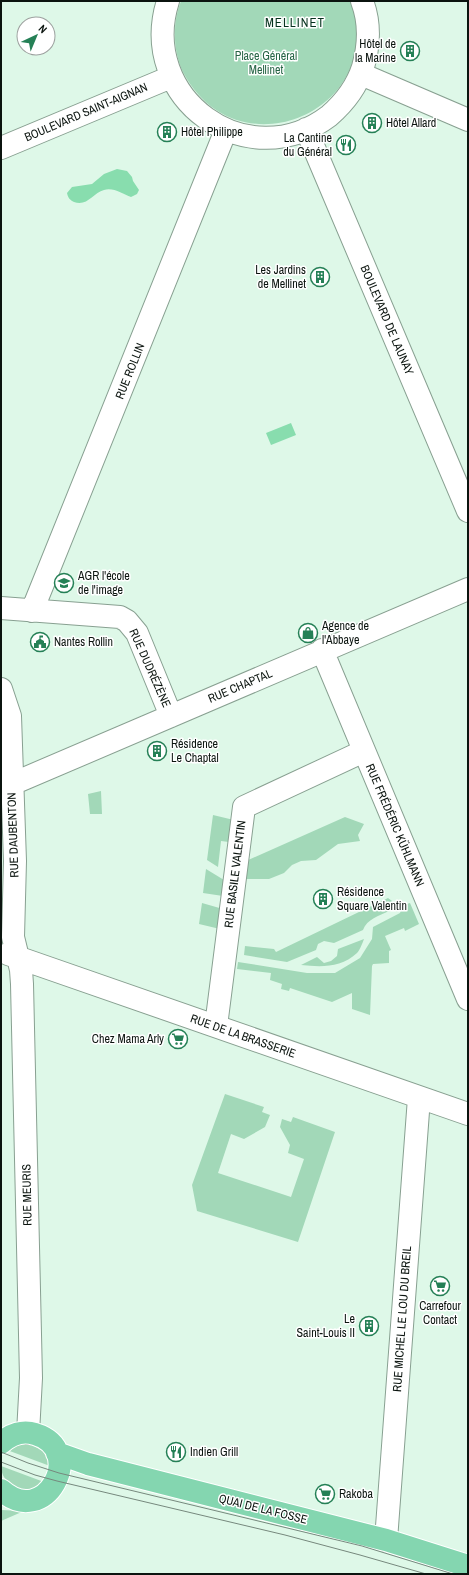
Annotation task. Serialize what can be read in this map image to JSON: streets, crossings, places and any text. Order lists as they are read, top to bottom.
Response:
{
  "streets": {
    "main road": ["QUAI DE LA FOSSE"],
    "street": [
      "BOULEVARD SAINT-AIGNAN",
      "BOULEVARD DE LAUNAY",
      "RUE ROLLIN",
      "RUE DUDRÉZÈNE",
      "RUE CHAPTAL",
      "RUE FRÉDÉRIC KÜHLMANN",
      "RUE DAUBENTON",
      "RUE BASILE VALENTIN",
      "RUE DE LA BRASSERIE",
      "RUE MEURIS",
      "RUE MICHEL LE LOU DU BREIL"
    ]
  },
  "crossings": [
    ["RUE ROLLIN", "RUE DUDRÉZÈNE"],
    ["RUE DUDRÉZÈNE", "RUE CHAPTAL"],
    ["RUE CHAPTAL", "RUE FRÉDÉRIC KÜHLMANN"],
    ["RUE CHAPTAL", "RUE DAUBENTON"],
    ["RUE FRÉDÉRIC KÜHLMANN", "RUE BASILE VALENTIN"],
    ["RUE DAUBENTON", "RUE DE LA BRASSERIE"],
    ["RUE DAUBENTON", "RUE MEURIS"],
    ["RUE BASILE VALENTIN", "RUE DE LA BRASSERIE"],
    ["RUE DE LA BRASSERIE", "RUE MEURIS"],
    ["RUE DE LA BRASSERIE", "RUE MICHEL LE LOU DU BREIL"],
    ["RUE MICHEL LE LOU DU BREIL", "QUAI DE LA FOSSE"]
  ],
  "districts": ["MELLINET"],
  "parks": ["Place Général Mellinet"],
  "places": {
    "building": [
      "Hôtel de la Marine",
      "Hôtel Allard",
      "Hôtel Philippe",
      "Les Jardins de Mellinet",
      "Résidence Le Chaptal",
      "Résidence Square Valentin",
      "Le Saint-Louis II"
    ],
    "restaurant": ["La Cantine du Général", "Indien Grill"],
    "school or university": ["AGR l'école de l'image"],
    "shop": ["Agence de l'Abbaye"],
    "public building": ["Nantes Rollin"],
    "supermarket": ["Chez Mama Arly", "Carrefour Contact", "Rakoba"]
  },
  "north": "top right"
}
